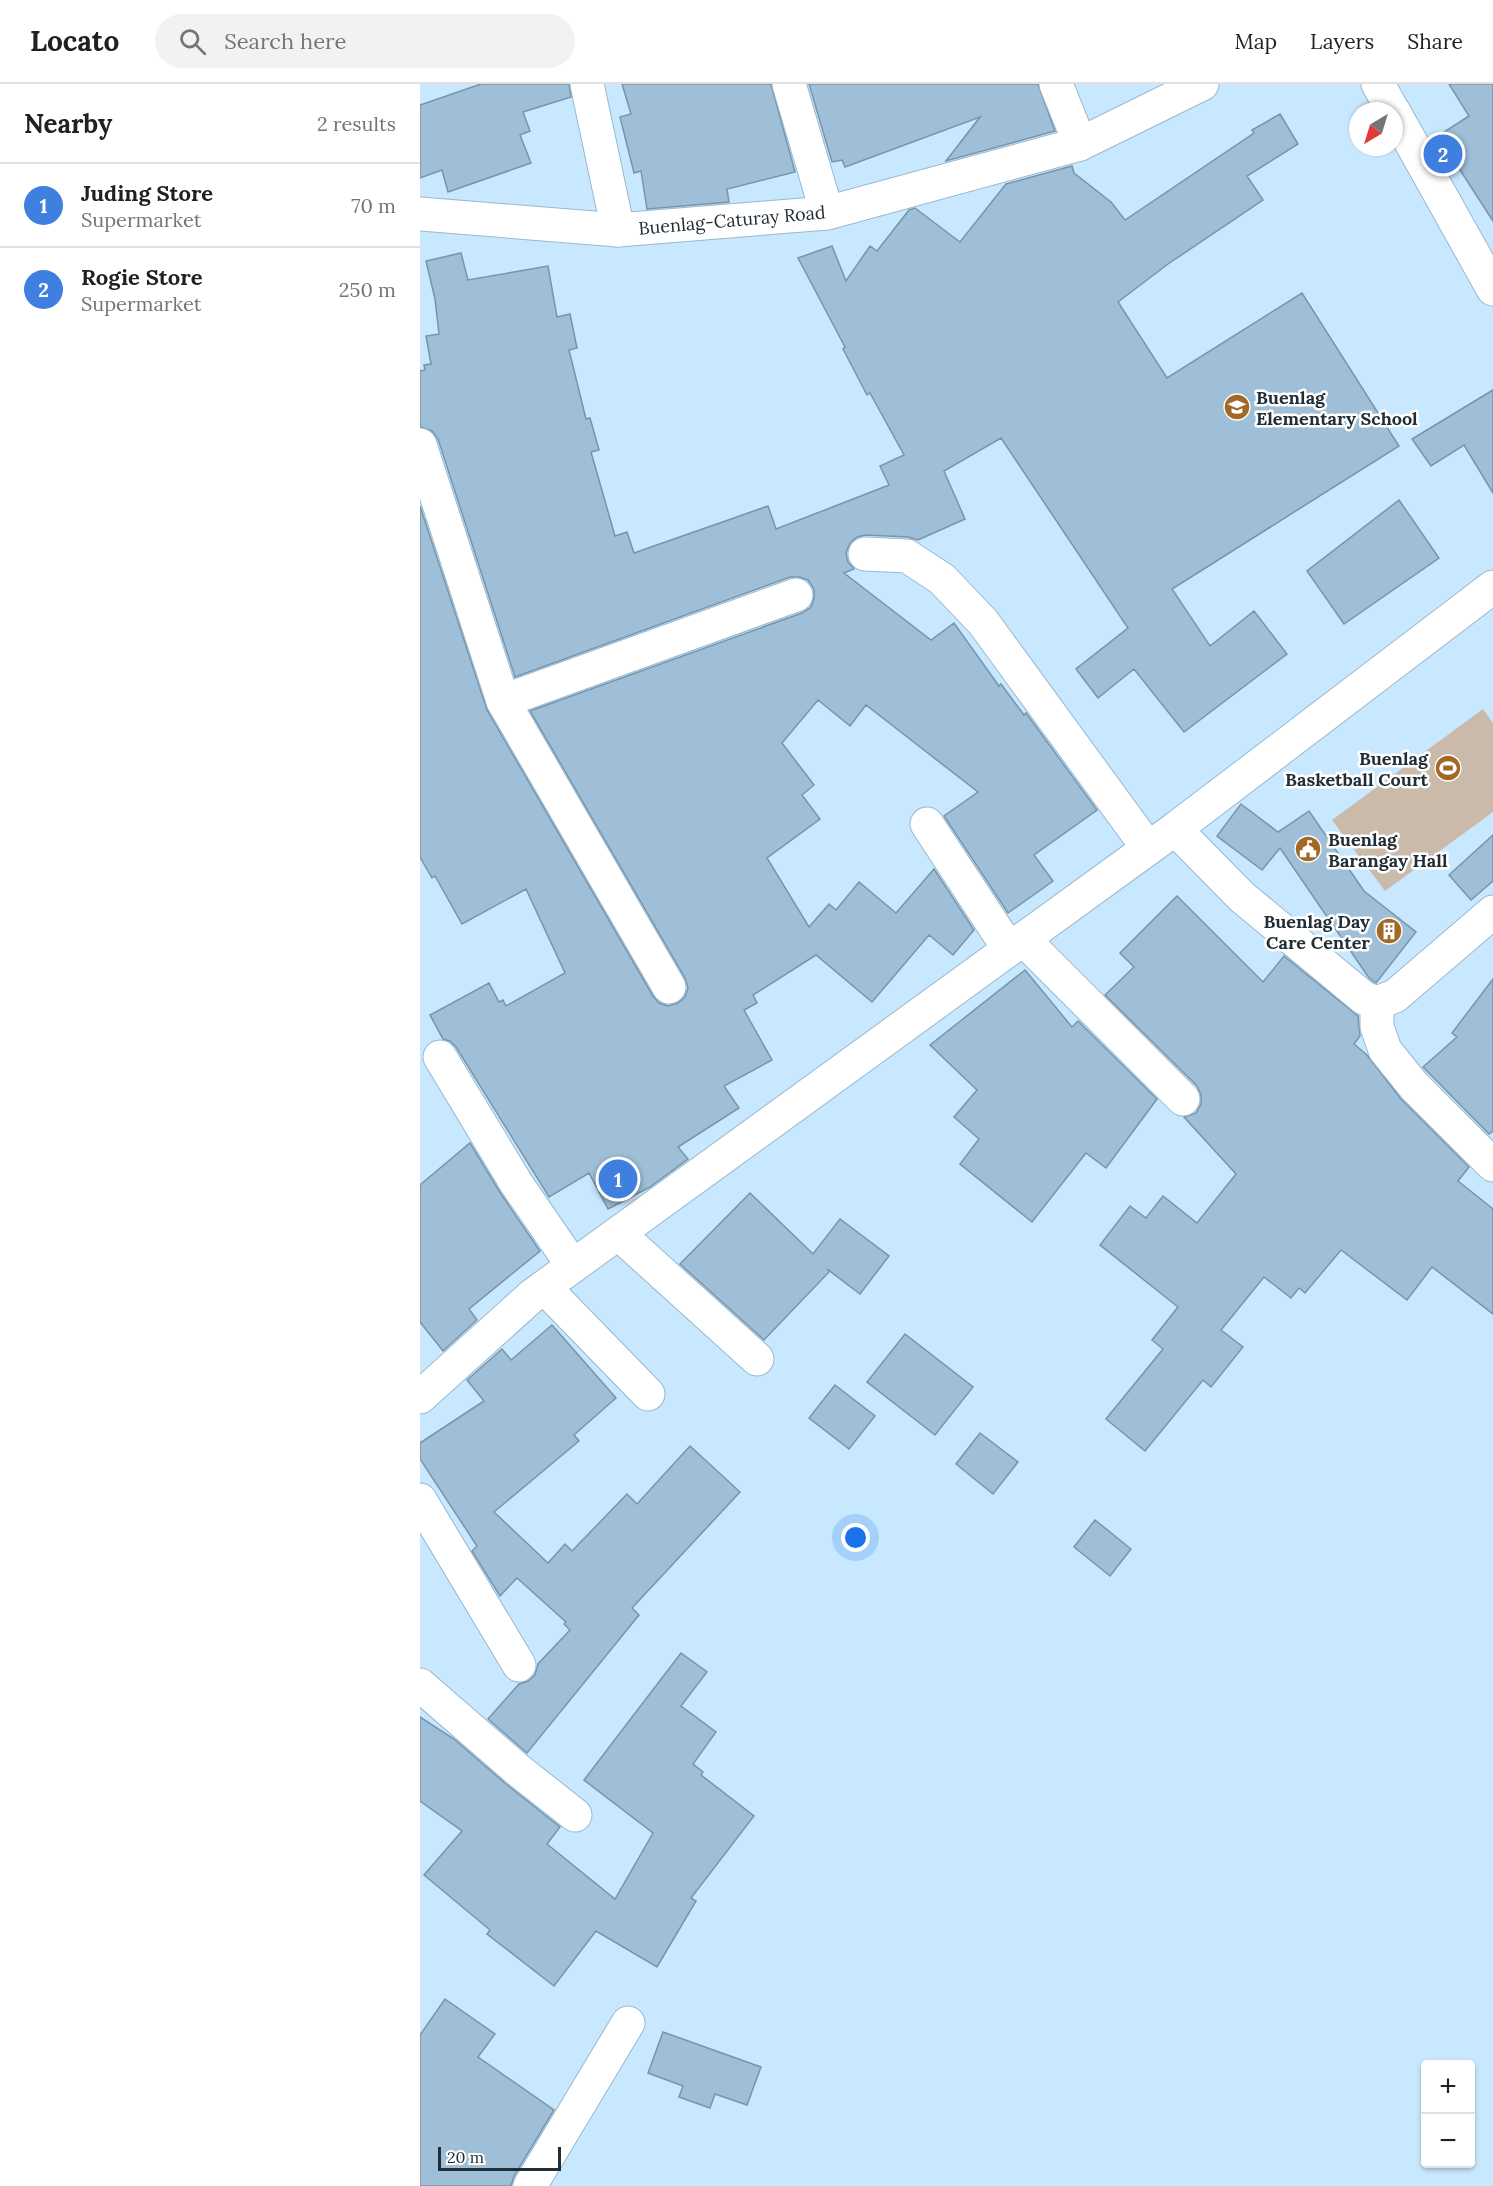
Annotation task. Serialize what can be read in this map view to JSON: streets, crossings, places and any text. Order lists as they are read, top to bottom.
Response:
{
  "streets": {
    "street": ["Buenlag-Caturay Road"]
  },
  "places": {
    "school or university": ["Buenlag Elementary School"],
    "sports": ["Buenlag Basketball Court"],
    "public building": ["Buenlag Barangay Hall"],
    "building": ["Buenlag Day Care Center"]
  },
  "scale_bar": "20 m",
  "north": "bottom left",
  "page": {
    "header": "Locato",
    "search": "Search here",
    "nav": ["Map", "Layers", "Share"],
    "heading": ["Nearby", "2 results"],
    "pins": ["2", "1"],
    "list": [
      {
        "mark": "1",
        "name": "Juding Store",
        "note": "Supermarket",
        "value": "70 m"
      },
      {
        "mark": "2",
        "name": "Rogie Store",
        "note": "Supermarket",
        "value": "250 m"
      }
    ],
    "map_buttons": ["+", "−"],
    "scale": "20 m"
  }
}
